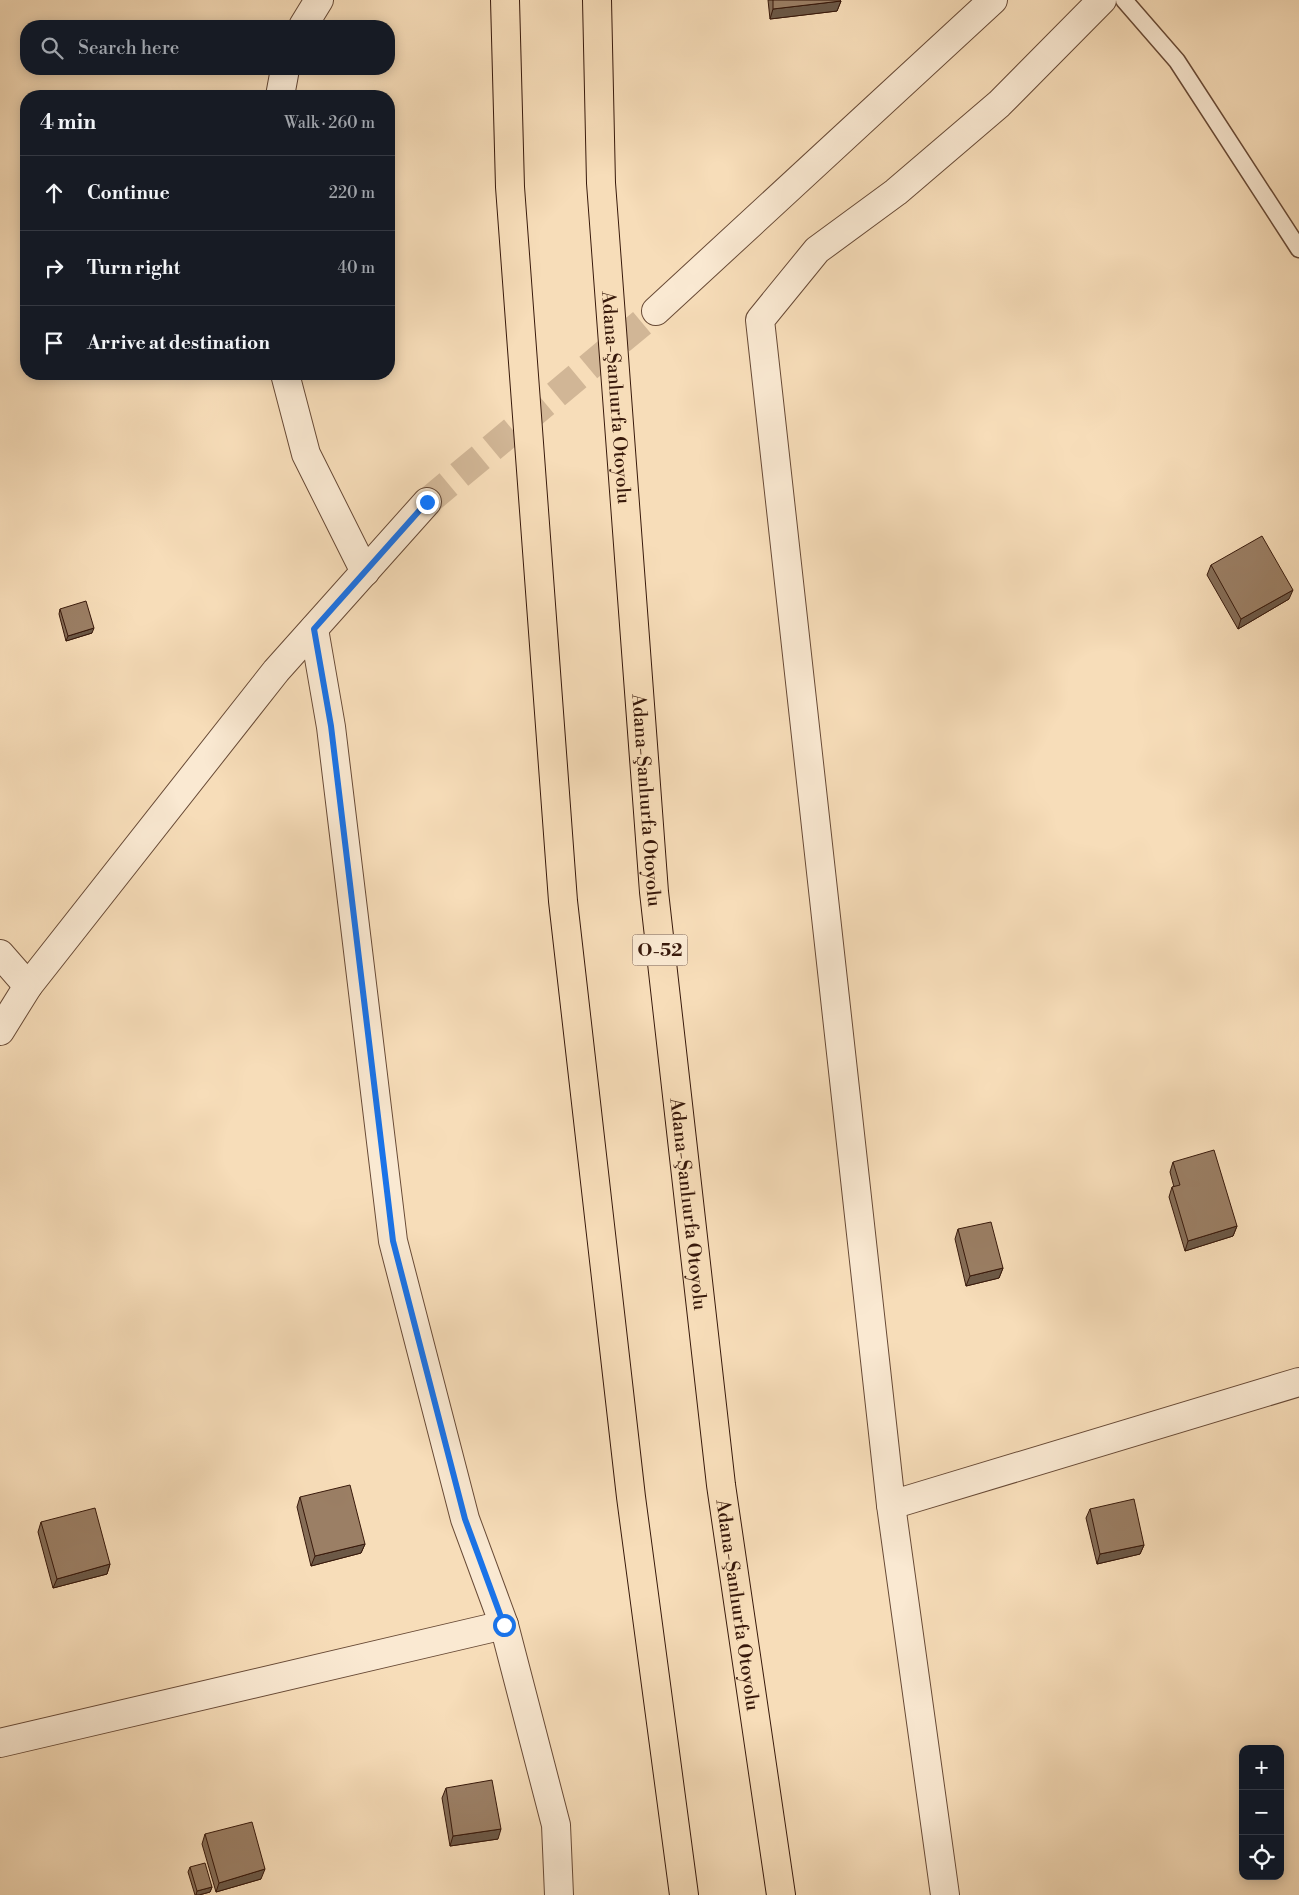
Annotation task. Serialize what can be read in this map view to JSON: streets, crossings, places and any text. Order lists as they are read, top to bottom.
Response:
{
  "streets": {
    "highway": ["Adana-Şanlıurfa Otoyolu", "O-52"]
  },
  "page": {
    "search": "Search here",
    "heading": ["4 min", "Walk · 260 m"],
    "list": [
      ["Continue", "220 m"],
      ["Turn right", "40 m"],
      "Arrive at destination"
    ],
    "map_buttons": ["+", "−"]
  }
}
